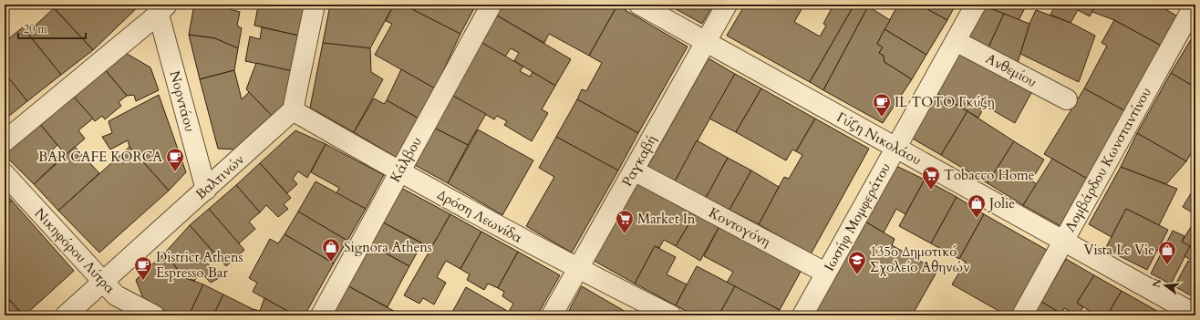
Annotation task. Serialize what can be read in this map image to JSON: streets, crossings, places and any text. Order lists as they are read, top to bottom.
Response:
{
  "streets": {
    "street": [
      "Ανθεμίου",
      "Νορντάου",
      "Γύζη Νικολάου",
      "Κάλβου",
      "Λομβάρδου Κωνσταντίνου",
      "Ραγκαβή",
      "Βαλτινών",
      "Δρόση Λεωνίδα",
      "Ιωσήφ Μομφεράτου",
      "Κοντογόνη",
      "Νικηφόρου Λύτρα"
    ]
  },
  "crossings": [
    ["Ανθεμίου", "Ιωσήφ Μομφεράτου"],
    ["Νορντάου", "Βαλτινών"],
    ["Γύζη Νικολάου", "Λομβάρδου Κωνσταντίνου"],
    ["Γύζη Νικολάου", "Ραγκαβή"],
    ["Γύζη Νικολάου", "Ιωσήφ Μομφεράτου"],
    ["Κάλβου", "Δρόση Λεωνίδα"],
    ["Ραγκαβή", "Δρόση Λεωνίδα"],
    ["Ραγκαβή", "Κοντογόνη"],
    ["Βαλτινών", "Δρόση Λεωνίδα"],
    ["Βαλτινών", "Νικηφόρου Λύτρα"],
    ["Ιωσήφ Μομφεράτου", "Κοντογόνη"]
  ],
  "places": {
    "cafe": ["IL TOTO Γκύζη", "BAR CAFE KORCA", "District Athens Espresso Bar"],
    "supermarket": ["Tobacco Home", "Market In"],
    "shop": ["Jolie", "Signora Athens", "Vista Le Vie"],
    "school or university": ["135ο Δημοτικό Σχολείο Αθηνών"]
  },
  "scale_bar": "20 m",
  "north": "left"
}
